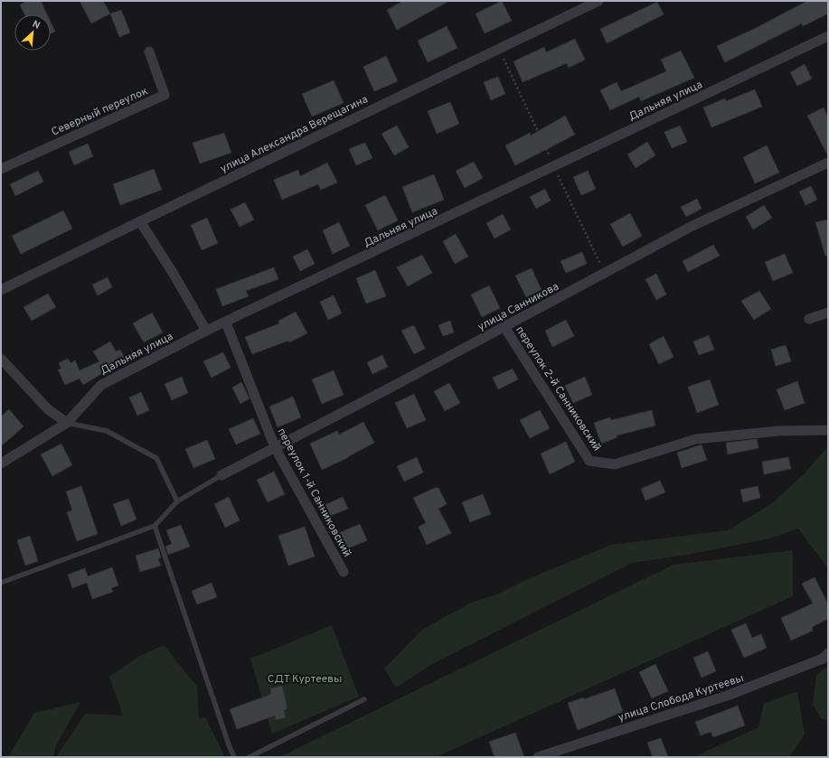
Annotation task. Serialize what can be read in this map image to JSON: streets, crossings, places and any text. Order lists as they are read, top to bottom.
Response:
{
  "streets": {
    "street": [
      "Дальняя улица",
      "Северный переулок",
      "улица Александра Верещагина",
      "улица Санникова",
      "переулок 2-й Санниковский",
      "переулок 1-й Санниковский",
      "улица Слобода Куртеевы"
    ]
  },
  "crossings": [
    ["Дальняя улица", "переулок 1-й Санниковский"],
    ["улица Санникова", "переулок 2-й Санниковский"],
    ["улица Санникова", "переулок 1-й Санниковский"]
  ],
  "parks": ["СДТ Куртеевы"],
  "north": "top right"
}
